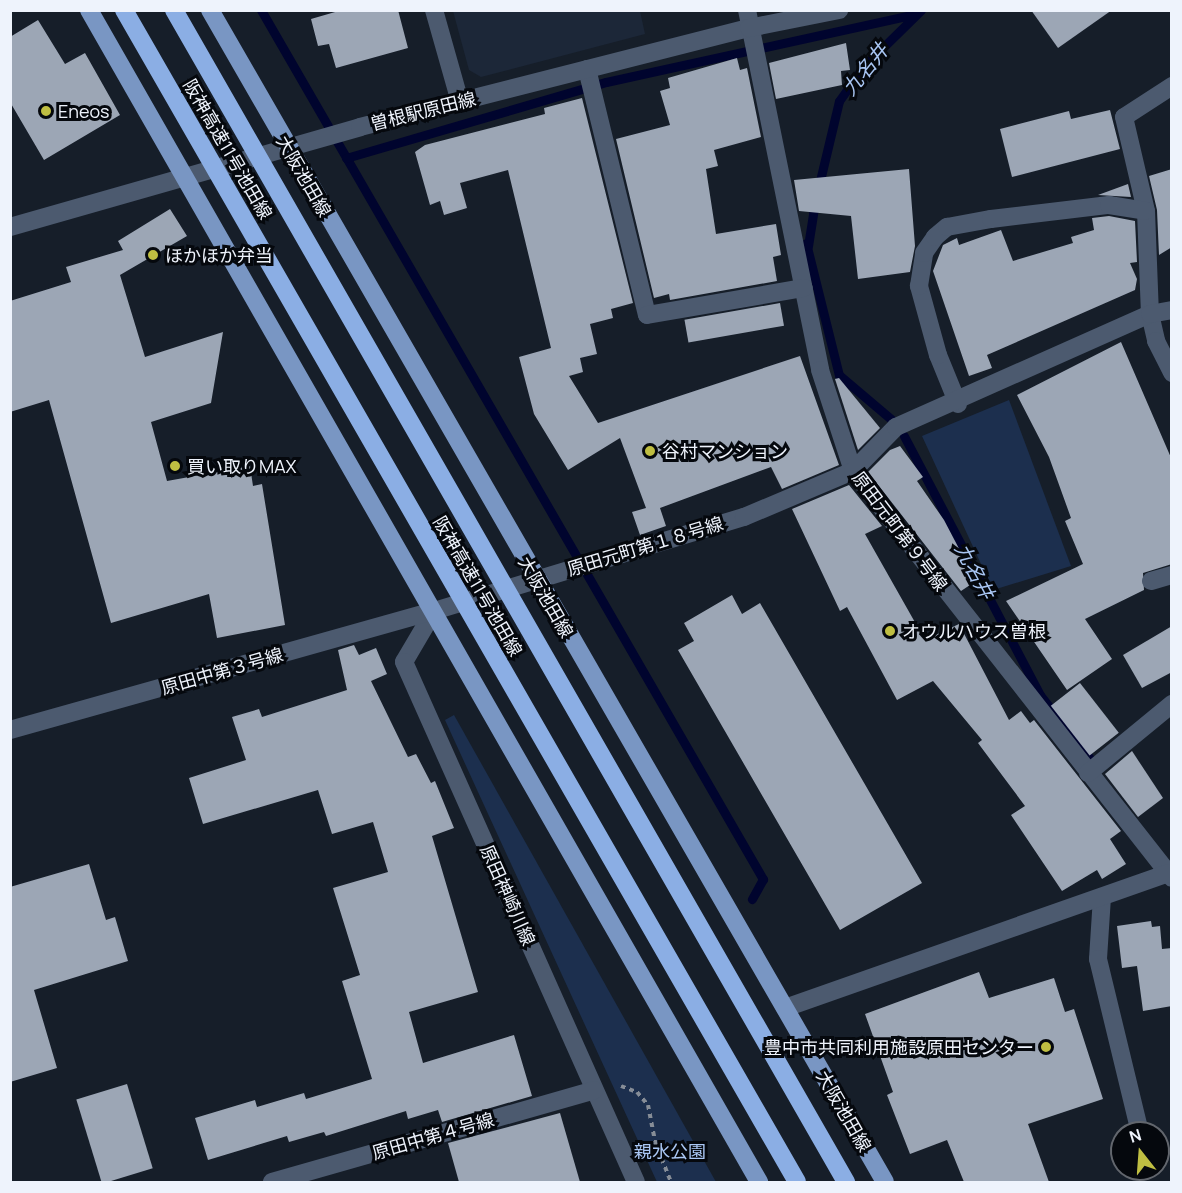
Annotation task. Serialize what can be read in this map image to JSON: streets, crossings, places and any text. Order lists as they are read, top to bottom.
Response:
{
  "streets": {
    "highway": ["阪神高速11号池田線"],
    "main road": ["大阪池田線"],
    "street": [
      "曽根駅原田線",
      "原田元町第９号線",
      "原田元町第１８号線",
      "原田中第３号線",
      "原田神崎川線",
      "原田中第４号線"
    ]
  },
  "crossings": [
    ["曽根駅原田線", "大阪池田線"],
    ["曽根駅原田線", "原田元町第９号線"],
    ["大阪池田線", "原田元町第１８号線"],
    ["原田元町第９号線", "原田元町第１８号線"],
    ["原田元町第１８号線", "原田中第３号線"],
    ["原田元町第１８号線", "原田神崎川線"],
    ["原田中第３号線", "原田神崎川線"],
    ["原田神崎川線", "原田中第４号線"]
  ],
  "water": ["九名井"],
  "parks": ["親水公園"],
  "places": [
    "Eneos",
    "ほかほか弁当",
    "谷村マンション",
    "買い取りMAX",
    "オウルハウス曽根",
    "豊中市共同利用施設原田センター"
  ],
  "north": "top"
}
